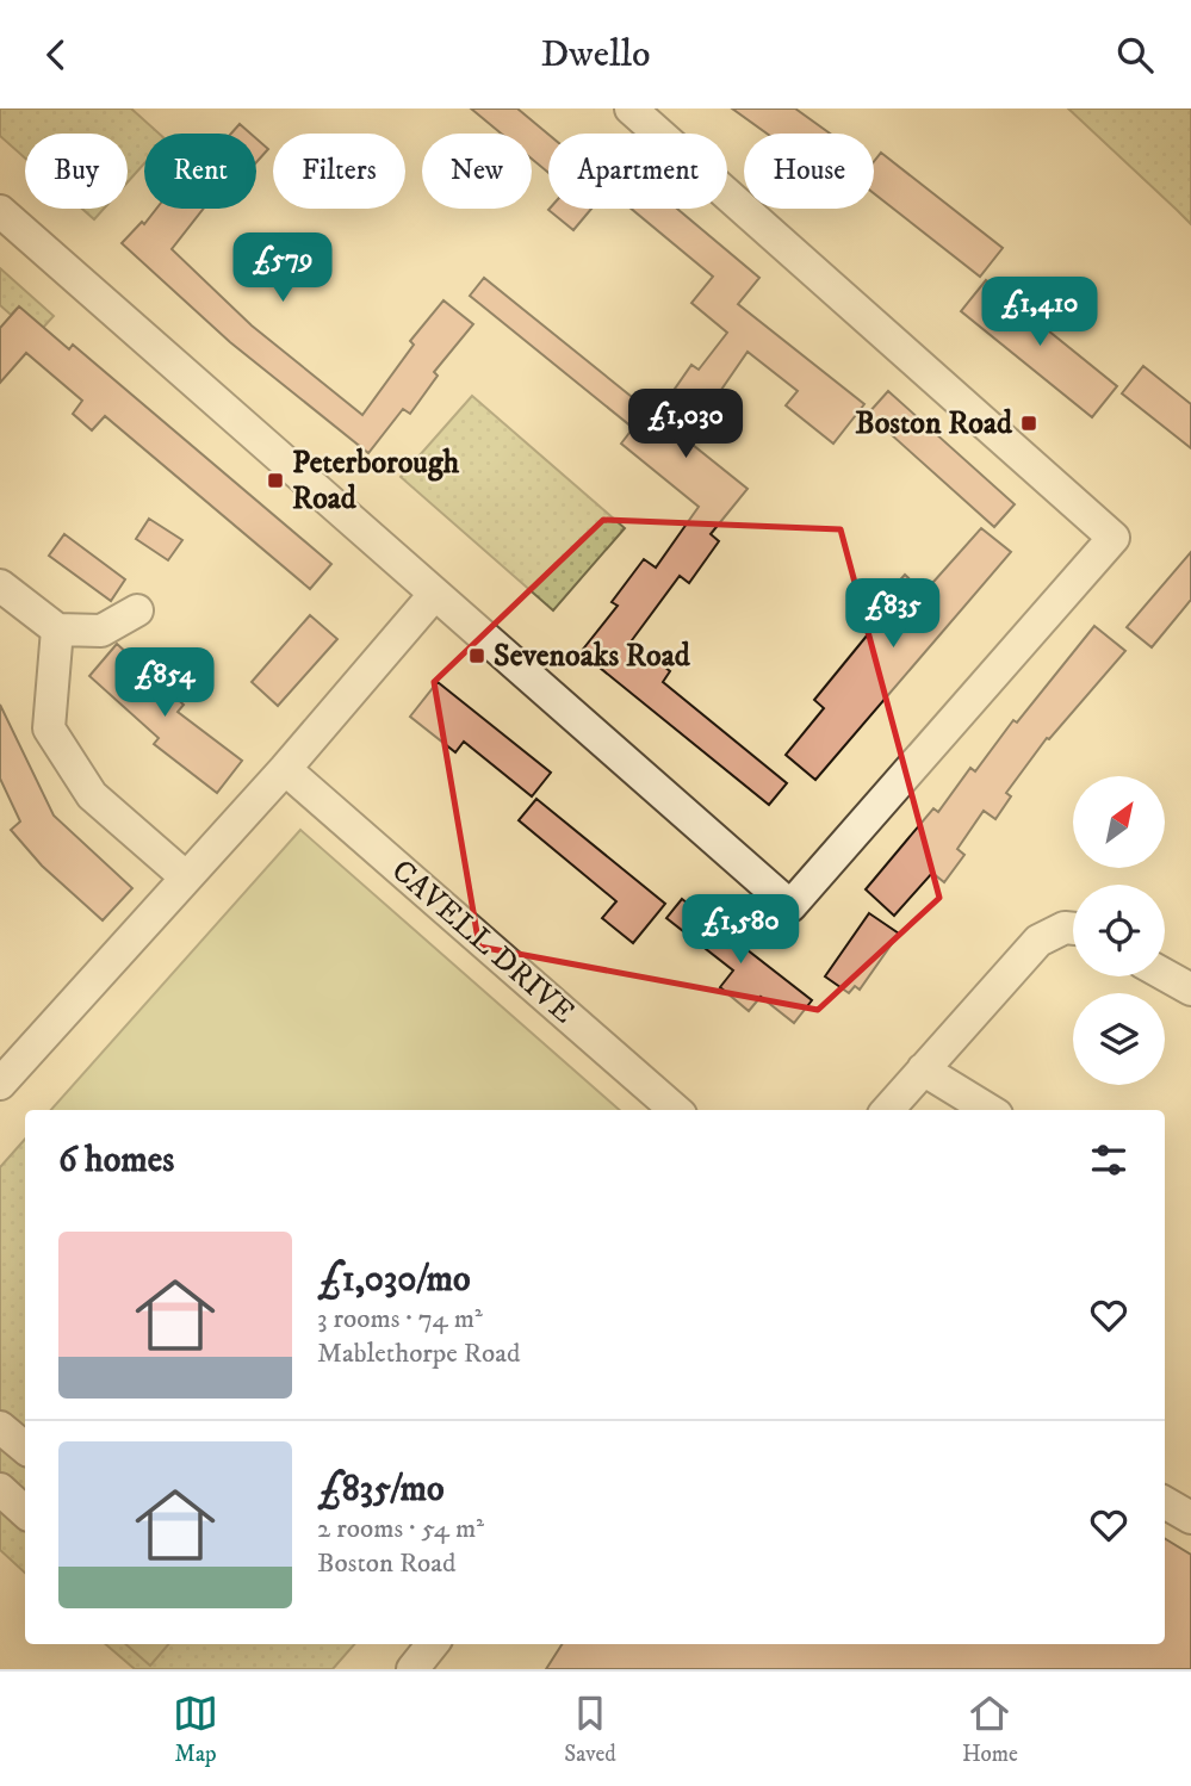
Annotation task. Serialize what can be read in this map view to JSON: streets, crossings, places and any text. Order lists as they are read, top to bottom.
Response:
{
  "streets": {
    "street": ["CAVELL DRIVE"]
  },
  "places": {
    "transit": ["Boston Road", "Peterborough Road", "Sevenoaks Road"]
  },
  "north": "top right",
  "page": {
    "header": "Dwello",
    "chip": [
      "Buy",
      "Rent",
      "Filters",
      "New",
      "Apartment",
      "House"
    ],
    "price": [
      "£579",
      "£1,410",
      "£1,030",
      "£835",
      "£854",
      "£1,580"
    ],
    "heading": "6 homes",
    "list": [
      {
        "name": "£1,030/mo",
        "note": "3 rooms · 74 m² · Mablethorpe Road"
      },
      {
        "name": "£835/mo",
        "note": "2 rooms · 54 m² · Boston Road"
      }
    ],
    "tabs": ["Map", "Saved", "Home"]
  }
}
